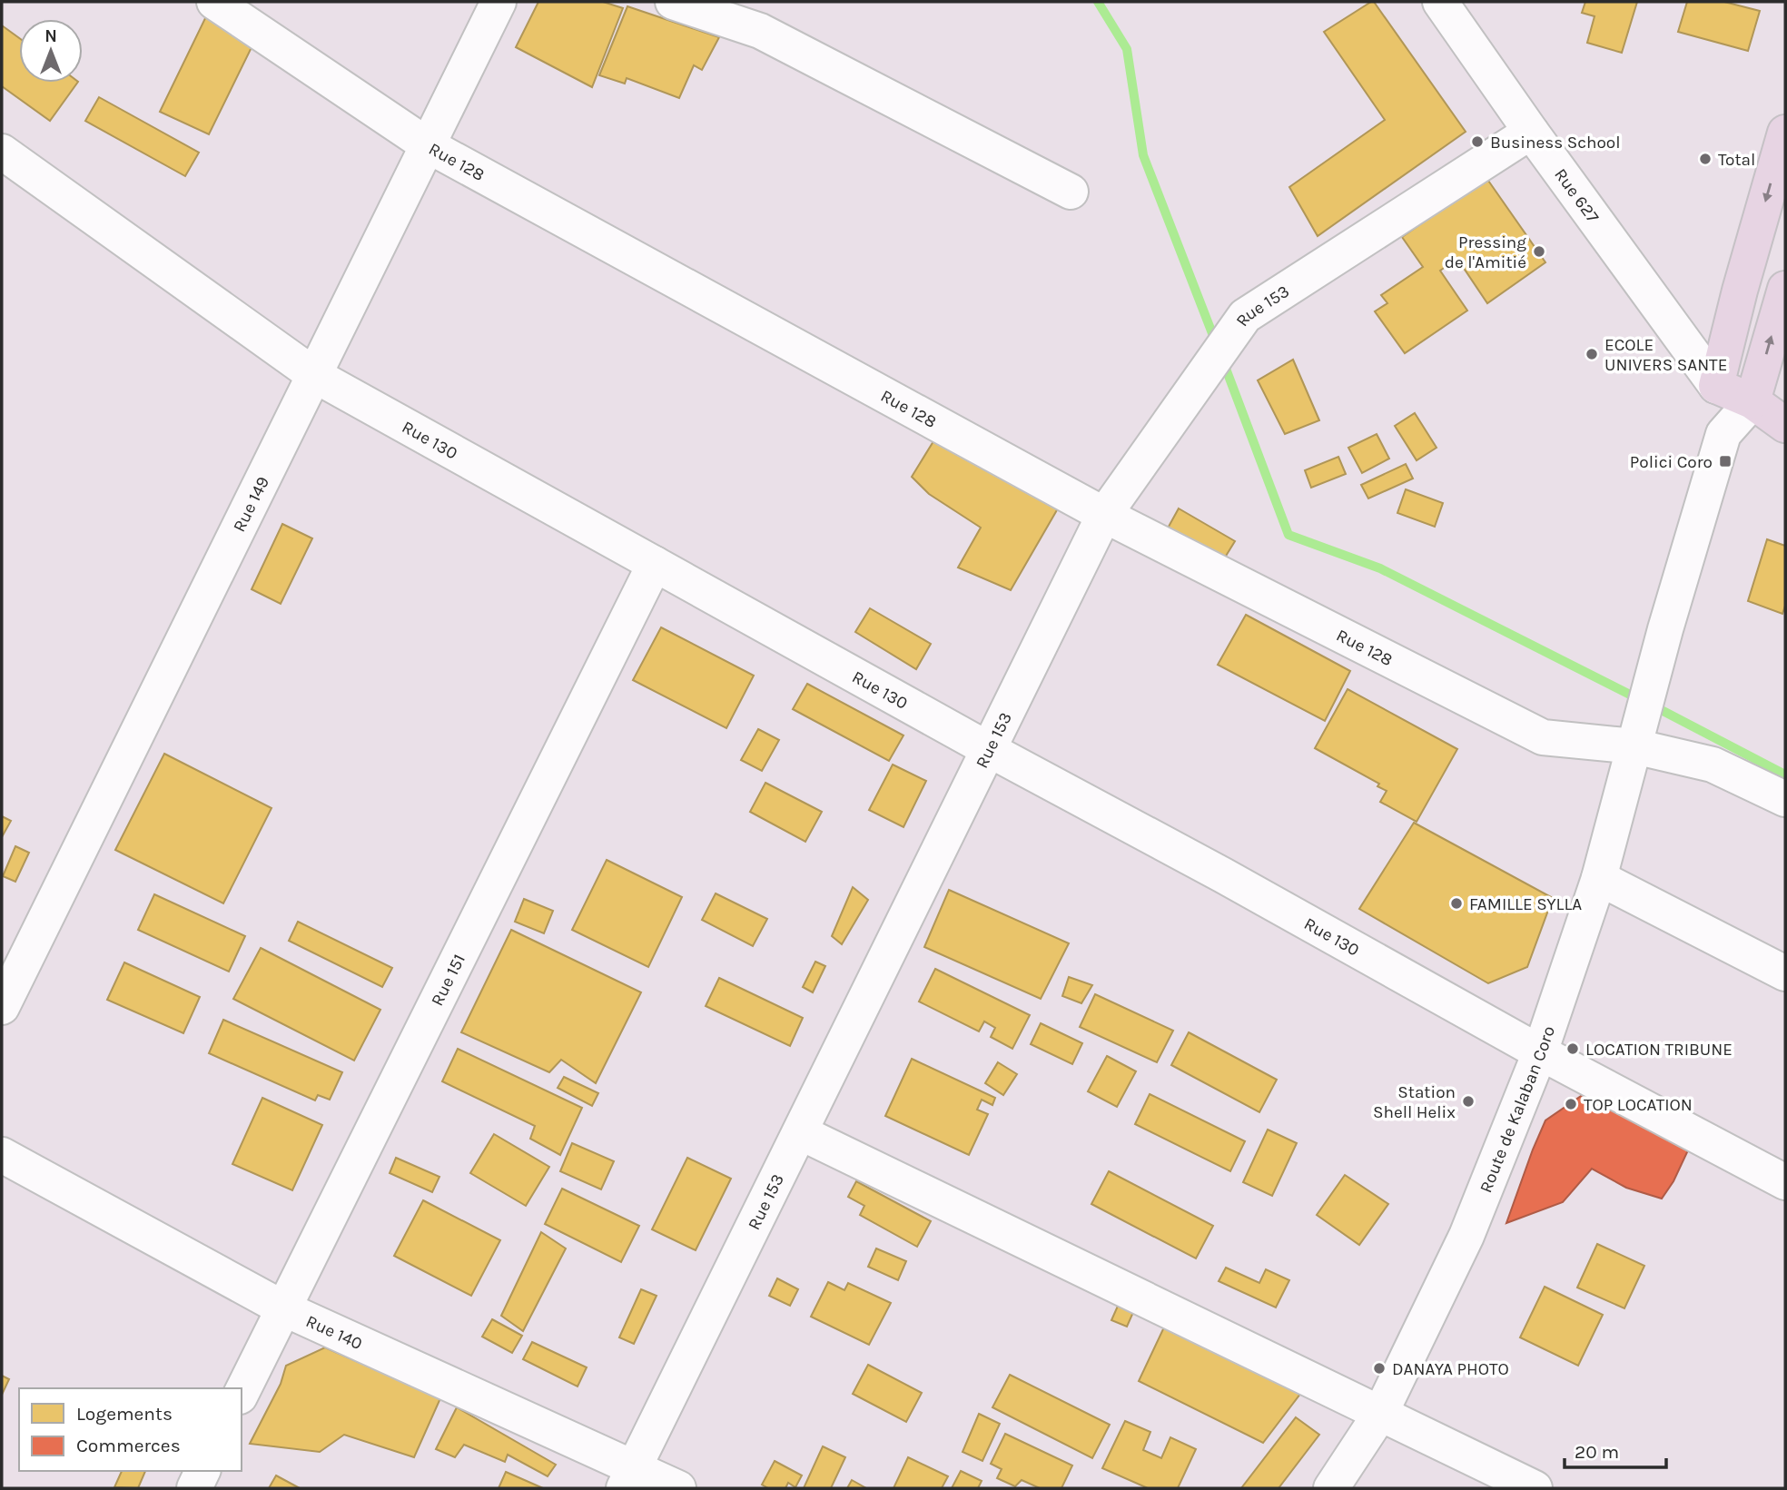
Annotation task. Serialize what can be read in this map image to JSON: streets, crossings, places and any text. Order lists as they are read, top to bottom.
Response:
{
  "streets": {
    "street": [
      "Rue 128",
      "Rue 627",
      "Rue 153",
      "Rue 130",
      "Rue 149",
      "Rue 151",
      "Route de Kalaban Coro",
      "Rue 140"
    ]
  },
  "crossings": [
    ["Rue 128", "Rue 153"],
    ["Rue 128", "Rue 149"],
    ["Rue 128", "Route de Kalaban Coro"],
    ["Rue 627", "Rue 153"],
    ["Rue 153", "Rue 130"],
    ["Rue 153", "Rue 140"],
    ["Rue 130", "Rue 149"],
    ["Rue 130", "Rue 151"],
    ["Rue 130", "Route de Kalaban Coro"],
    ["Rue 151", "Rue 140"]
  ],
  "places": {
    "other": [
      "Business School",
      "Total",
      "Pressing de l'Amitié",
      "ECOLE UNIVERS SANTE",
      "FAMILLE SYLLA",
      "LOCATION TRIBUNE",
      "Station Shell Helix",
      "TOP LOCATION",
      "DANAYA PHOTO"
    ],
    "transit": ["Polici Coro"]
  },
  "legend": ["Logements", "Commerces"],
  "scale_bar": "20 m",
  "north": "top"
}
